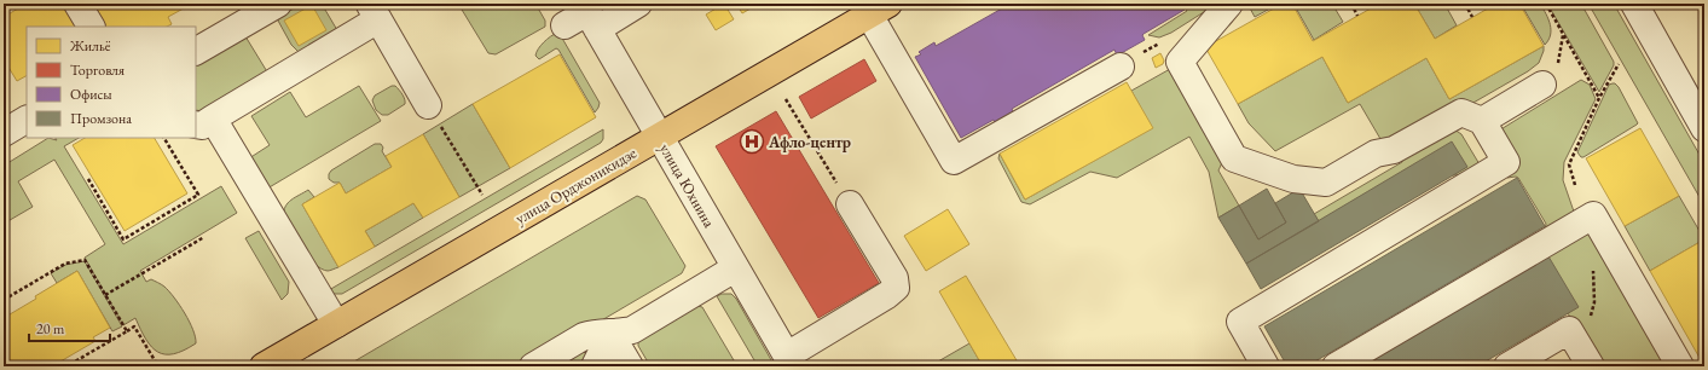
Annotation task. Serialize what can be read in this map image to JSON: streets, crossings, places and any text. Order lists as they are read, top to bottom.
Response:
{
  "streets": {
    "main road": ["улица Орджоникидзе"],
    "street": ["улица Юхнина"]
  },
  "crossings": [
    ["улица Орджоникидзе", "улица Юхнина"]
  ],
  "places": {
    "hospital": ["Афло-центр"]
  },
  "legend": [
    "Жильё",
    "Торговля",
    "Офисы",
    "Промзона"
  ],
  "scale_bar": "20 m"
}
